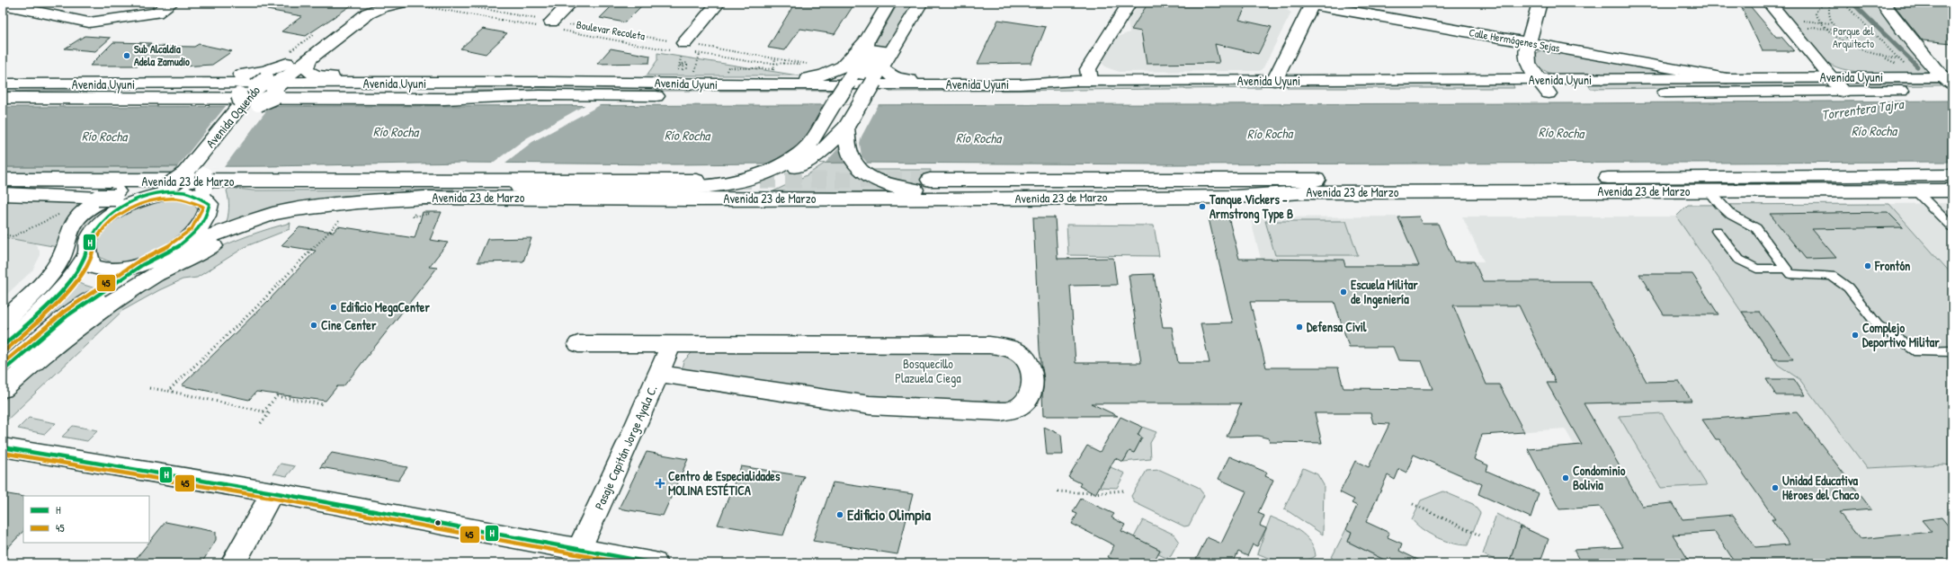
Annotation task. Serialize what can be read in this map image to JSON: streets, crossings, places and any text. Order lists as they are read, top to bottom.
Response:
{
  "streets": {
    "main road": [
      "Calle Hermógenes Sejas",
      "Avenida Uyuni",
      "Avenida Oquendo",
      "Avenida 23 de Marzo",
      "Pasaje Capitán Jorge Ayala C."
    ],
    "path": ["Boulevar Recoleta"]
  },
  "crossings": [
    ["Calle Hermógenes Sejas", "Avenida Uyuni"],
    ["Avenida Oquendo", "Avenida 23 de Marzo"]
  ],
  "water": ["Torrentera Tajra", "Río Rocha"],
  "parks": ["Parque del Arquitecto", "Bosquecillo Plazuela Ciega"],
  "places": {
    "other": [
      "Sub Alcaldía Adela Zamudio",
      "Tanque Vickers - Armstrong Type B",
      "Frontón",
      "Escuela Militar de Ingeniería",
      "Edificio MegaCenter",
      "Cine Center",
      "Defensa Civil",
      "Complejo Deportivo Militar",
      "Condominio Bolivia",
      "Unidad Educativa Héroes del Chaco",
      "Edificio Olimpia"
    ],
    "health": ["Centro de Especialidades MOLINA ESTÉTICA"]
  },
  "lines": ["transit line H", "transit line 45"],
  "legend": ["H", "45"]
}
